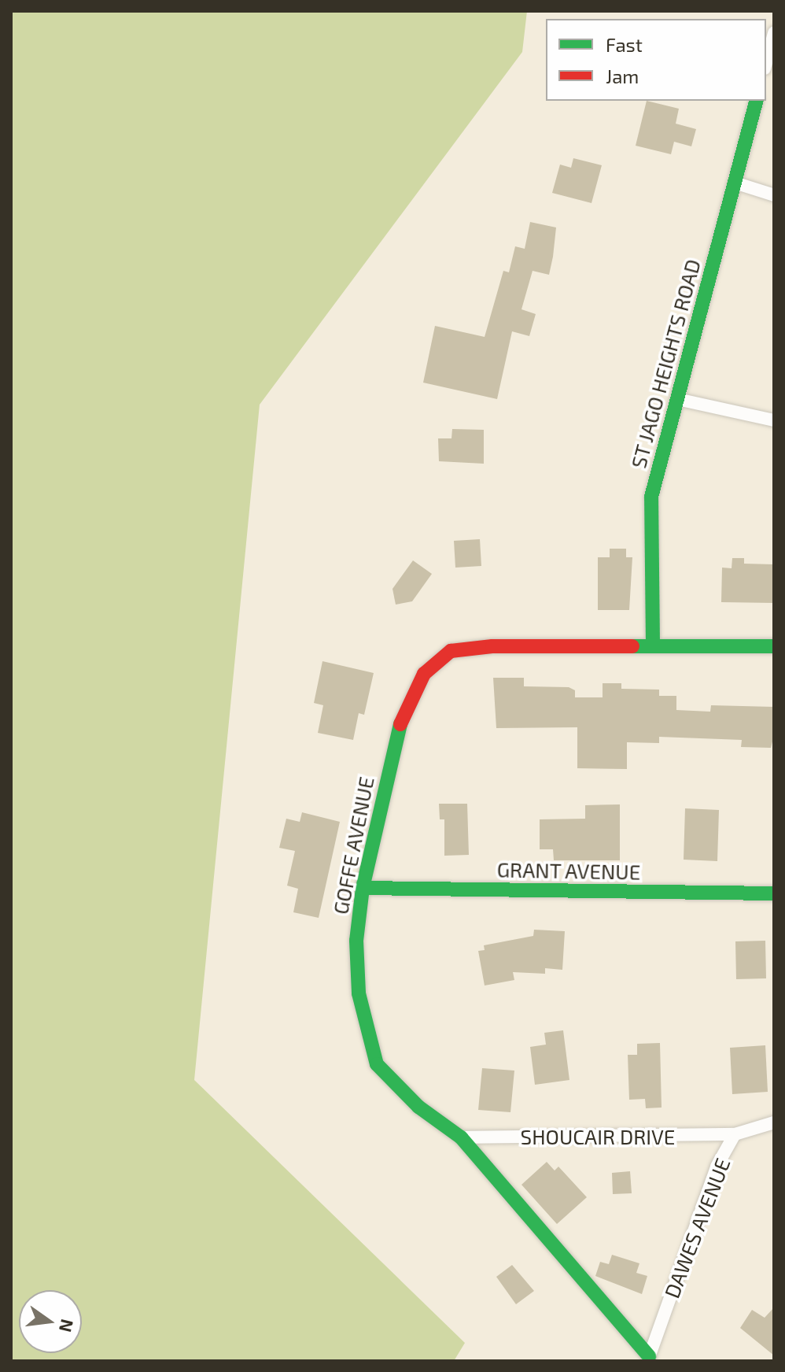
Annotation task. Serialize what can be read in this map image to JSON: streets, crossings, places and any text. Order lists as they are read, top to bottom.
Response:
{
  "streets": {
    "street": [
      "ST JAGO HEIGHTS ROAD",
      "GOFFE AVENUE",
      "GRANT AVENUE",
      "SHOUCAIR DRIVE",
      "DAWES AVENUE"
    ]
  },
  "crossings": [
    ["ST JAGO HEIGHTS ROAD", "GOFFE AVENUE"],
    ["GOFFE AVENUE", "GRANT AVENUE"],
    ["GOFFE AVENUE", "SHOUCAIR DRIVE"],
    ["GOFFE AVENUE", "DAWES AVENUE"],
    ["SHOUCAIR DRIVE", "DAWES AVENUE"]
  ],
  "legend": ["Fast", "Jam"],
  "north": "right"
}
